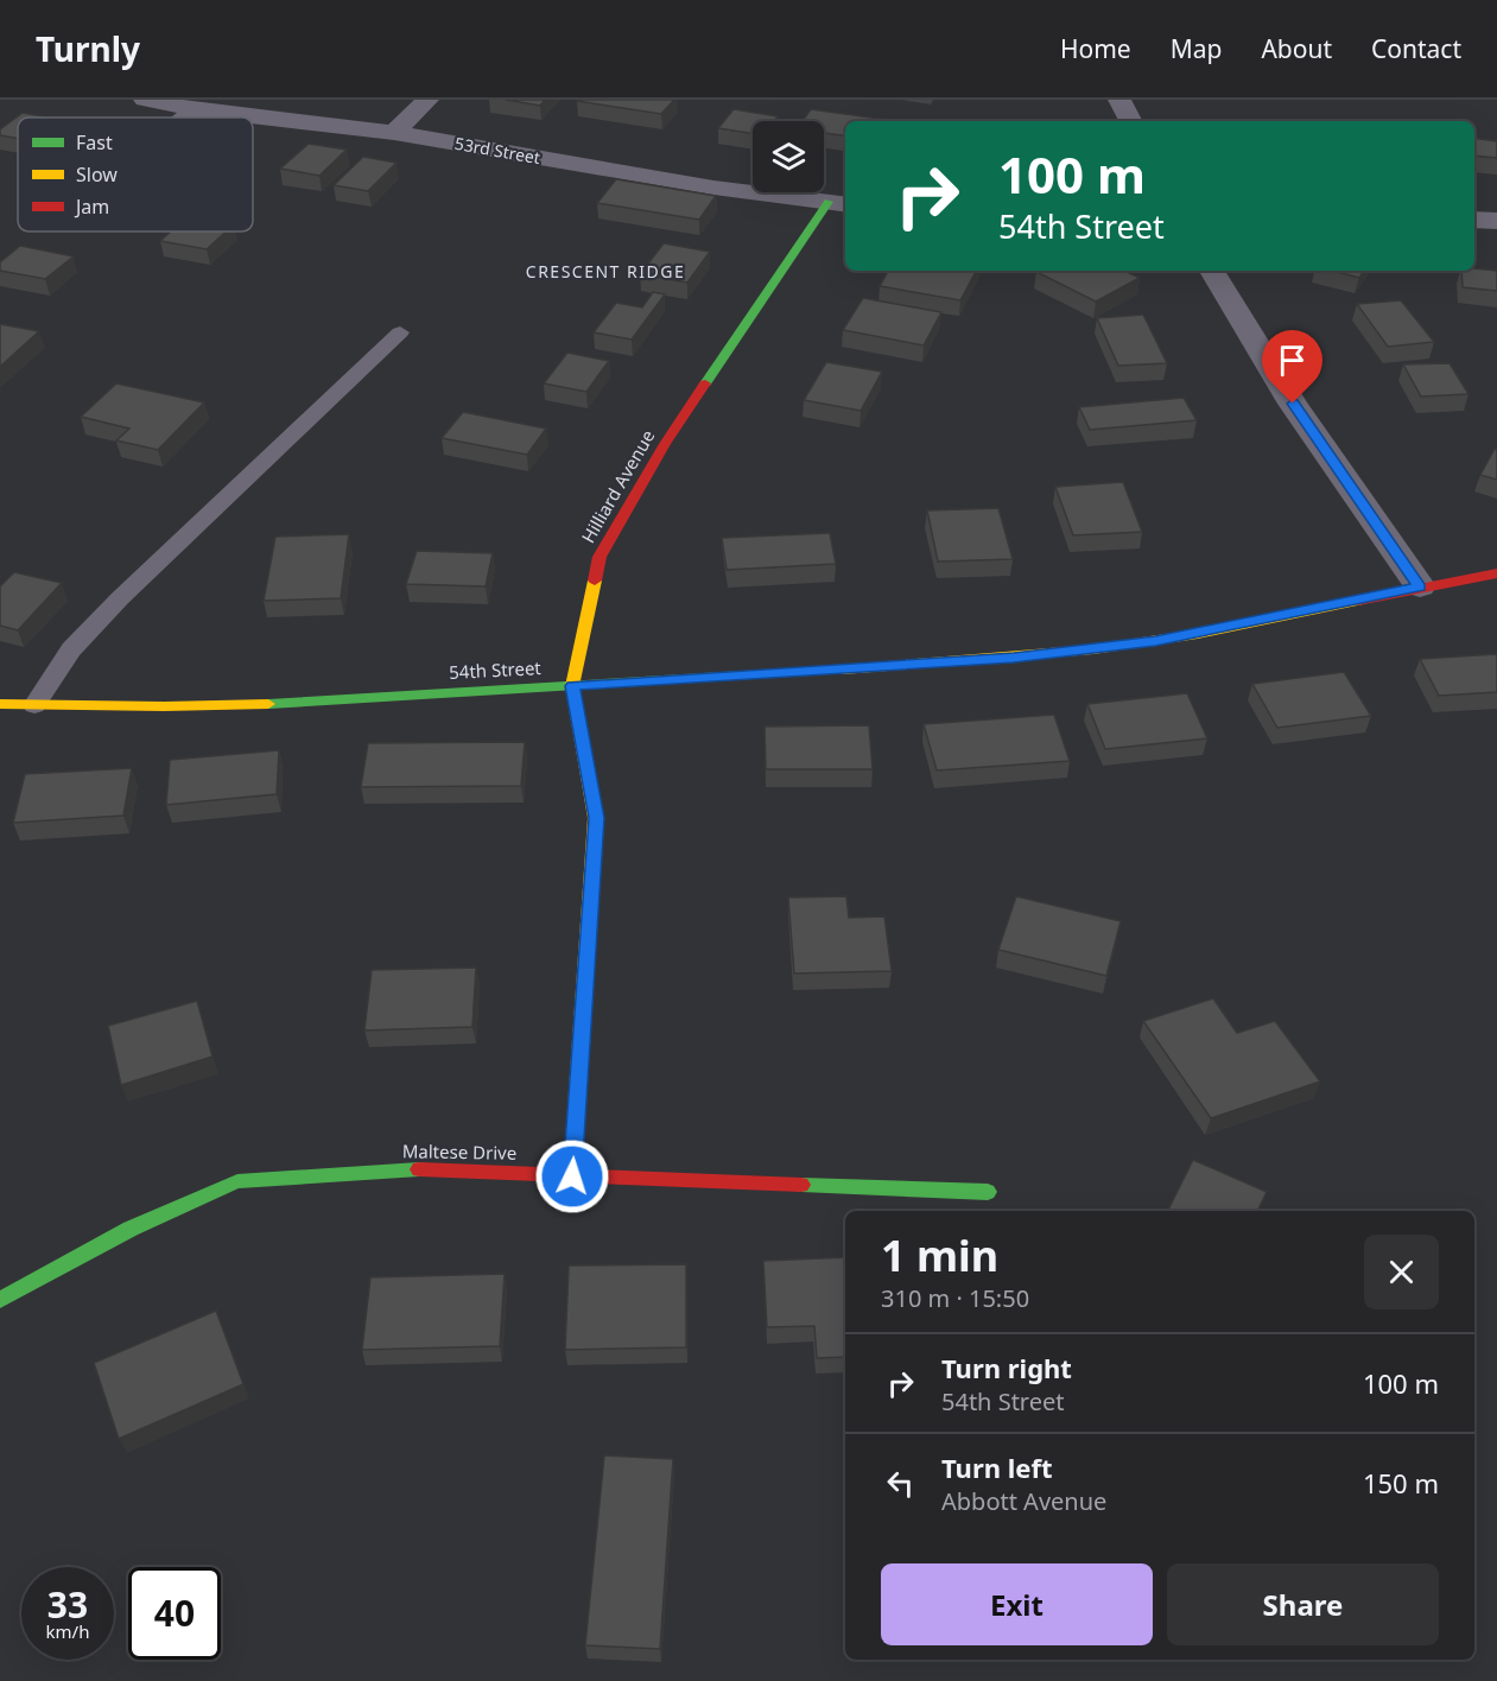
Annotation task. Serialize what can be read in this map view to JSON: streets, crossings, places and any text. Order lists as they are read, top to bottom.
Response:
{
  "streets": {
    "street": [
      "53rd Street",
      "Hilliard Avenue",
      "54th Street",
      "Maltese Drive"
    ]
  },
  "crossings": [
    ["53rd Street", "Hilliard Avenue"],
    ["Hilliard Avenue", "54th Street"],
    ["Hilliard Avenue", "Maltese Drive"]
  ],
  "districts": ["CRESCENT RIDGE"],
  "legend": ["Fast", "Slow", "Jam"],
  "page": {
    "header": "Turnly",
    "nav": [
      "Home",
      "Map",
      "About",
      "Contact"
    ],
    "turn": ["100 m", "54th Street"],
    "heading": ["1 min", "310 m · 15:50"],
    "list": [
      {
        "name": "Turn right",
        "note": "54th Street",
        "value": "100 m"
      },
      {
        "name": "Turn left",
        "note": "Abbott Avenue",
        "value": "150 m"
      }
    ],
    "buttons": ["Exit", "Share"],
    "speed": "33 km/h",
    "limit": "40"
  }
}
